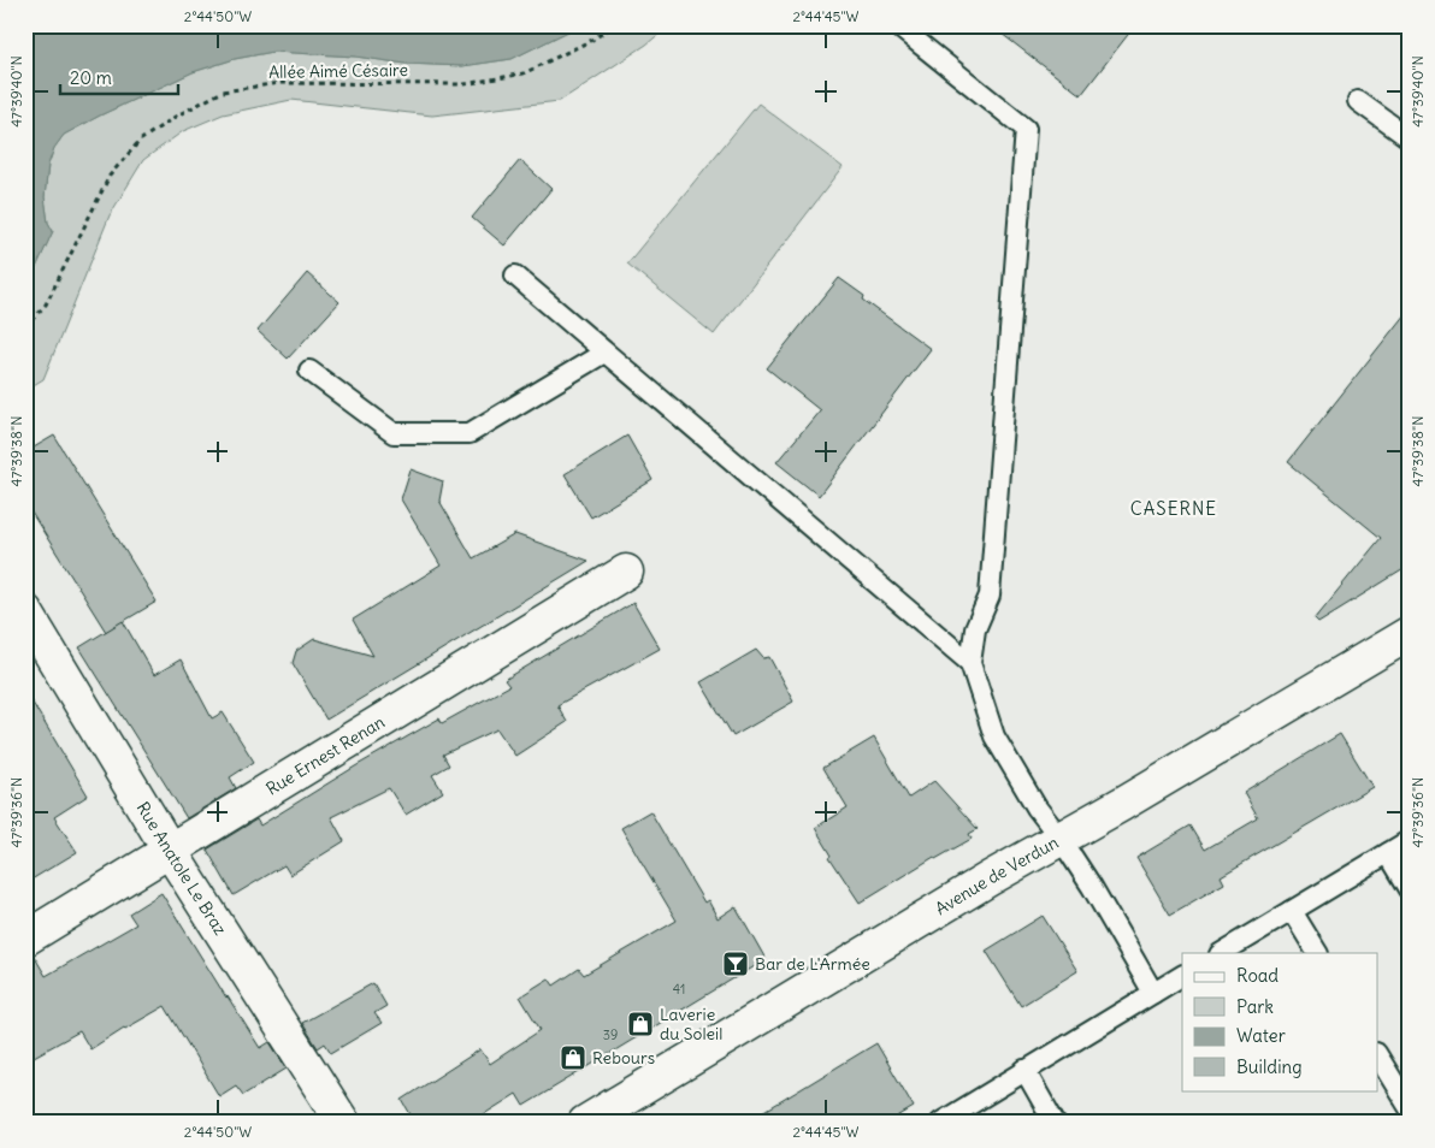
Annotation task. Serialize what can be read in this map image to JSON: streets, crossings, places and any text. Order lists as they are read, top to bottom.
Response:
{
  "streets": {
    "street": ["Rue Ernest Renan", "Rue Anatole Le Braz", "Avenue de Verdun"],
    "path": ["Allée Aimé Césaire"]
  },
  "crossings": [
    ["Rue Ernest Renan", "Rue Anatole Le Braz"]
  ],
  "districts": ["CASERNE"],
  "places": {
    "bar": ["Bar de L'Armée"],
    "shop": ["Laverie du Soleil", "Rebours"]
  },
  "house_numbers": ["41", "39"],
  "legend": [
    "Road",
    "Park",
    "Water",
    "Building"
  ],
  "scale_bar": "20 m",
  "coordinates": [
    "2°44'50\"W",
    "2°44'45\"W",
    "47°39'40\"N",
    "47°39'38\"N",
    "47°39'36\"N"
  ]
}
